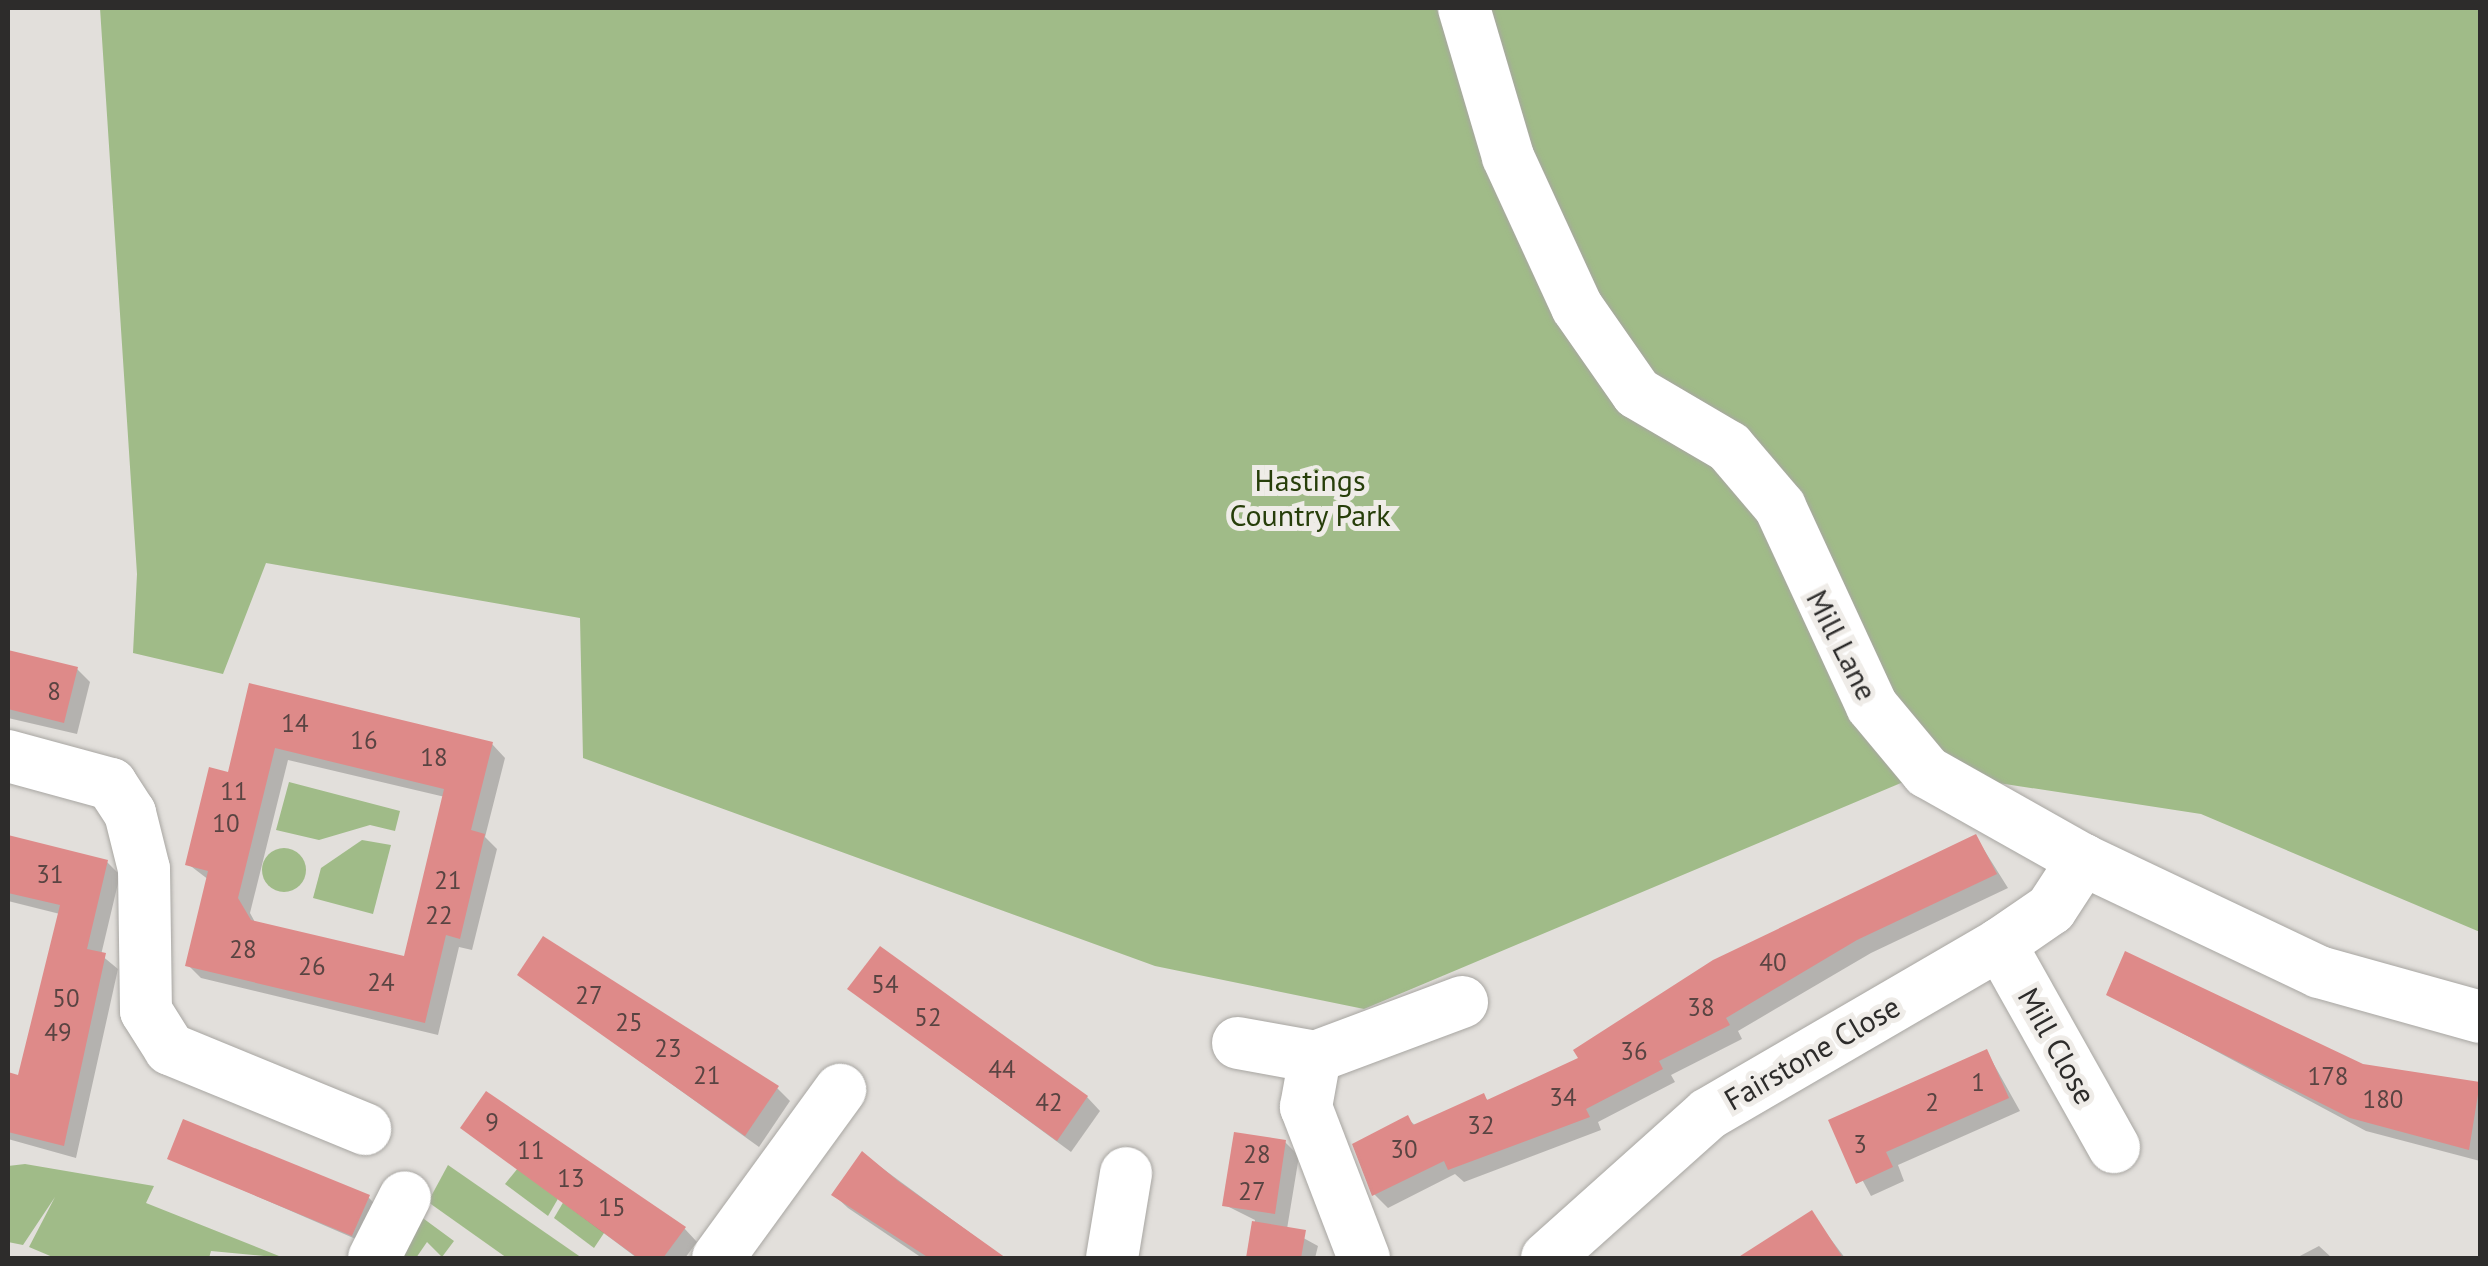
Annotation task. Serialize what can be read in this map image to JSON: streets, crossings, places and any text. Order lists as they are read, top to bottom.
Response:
{
  "streets": {
    "street": ["Mill Lane", "Mill Close", "Fairstone Close"]
  },
  "crossings": [
    ["Mill Lane", "Fairstone Close"],
    ["Mill Close", "Fairstone Close"]
  ],
  "parks": ["Hastings Country Park"],
  "house_numbers": [
    "8",
    "14",
    "16",
    "18",
    "11",
    "10",
    "31",
    "21",
    "22",
    "28",
    "40",
    "26",
    "24",
    "54",
    "27",
    "50",
    "38",
    "52",
    "25",
    "49",
    "23",
    "36",
    "44",
    "21",
    "178",
    "1",
    "34",
    "180",
    "42",
    "2",
    "9",
    "32",
    "3",
    "30",
    "11",
    "28",
    "13",
    "27",
    "15"
  ]
}
